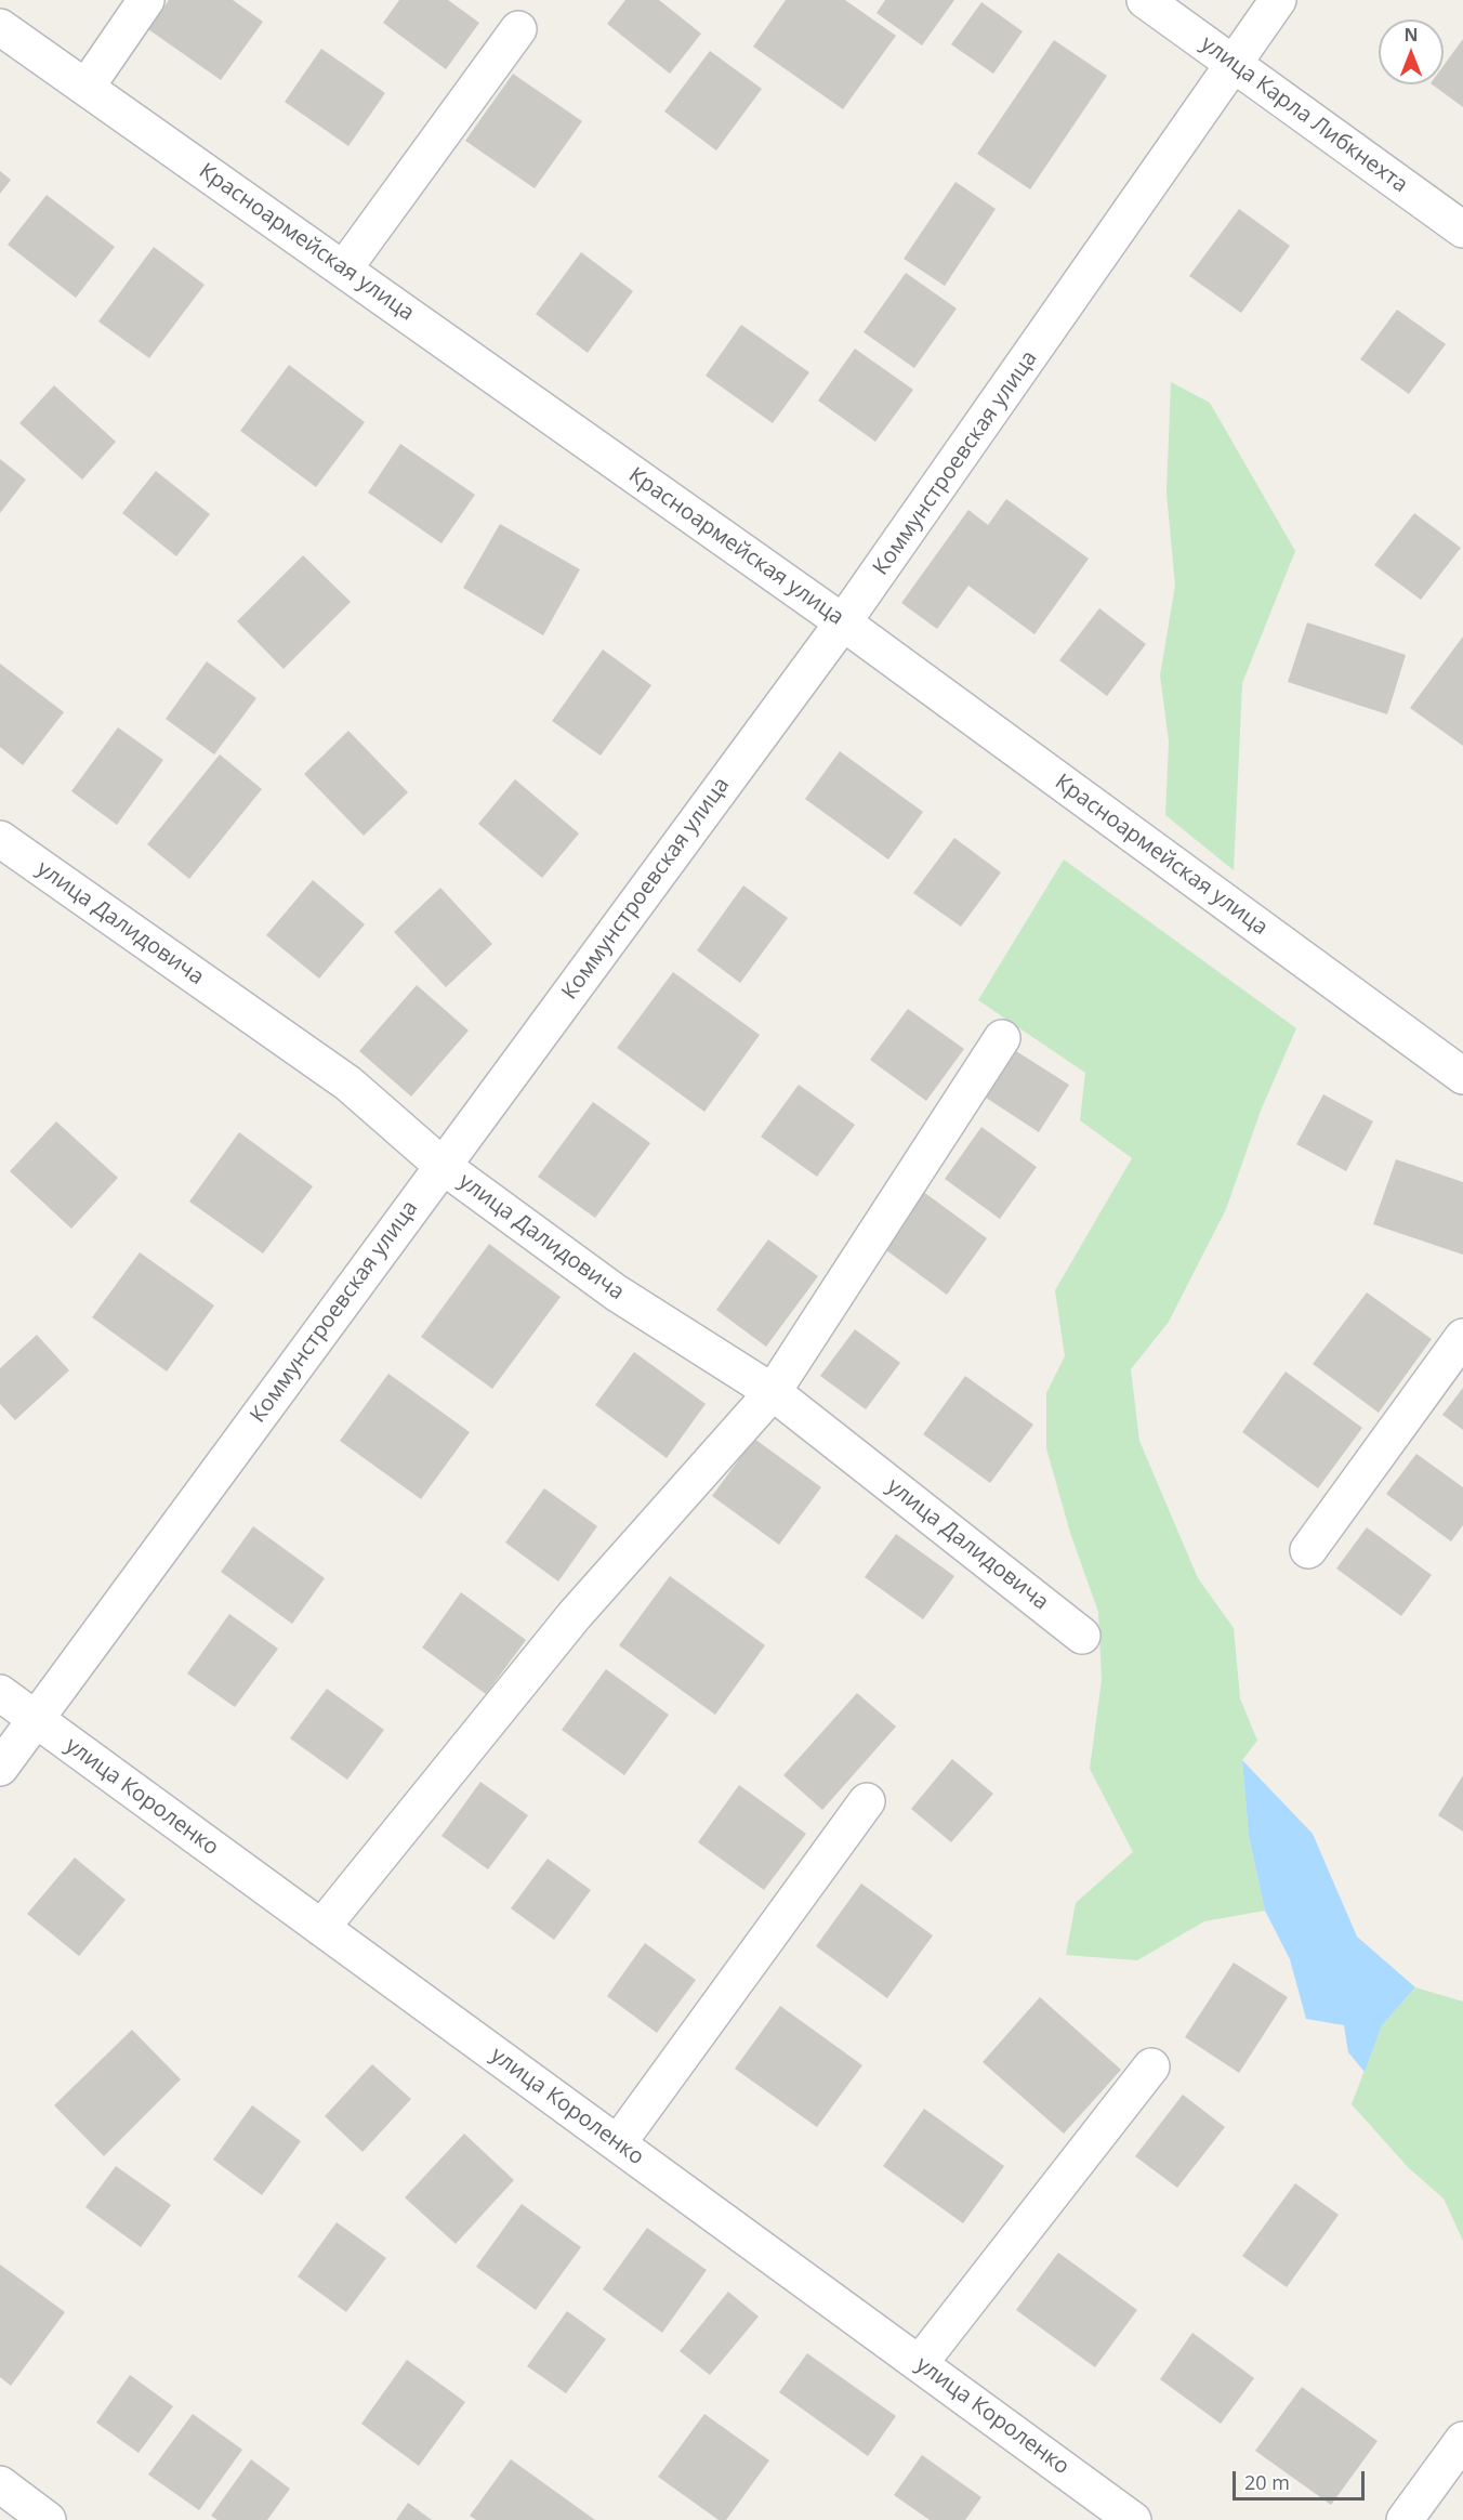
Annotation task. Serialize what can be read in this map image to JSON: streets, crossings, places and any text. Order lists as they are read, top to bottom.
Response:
{
  "streets": {
    "street": [
      "улица Карла Либкнехта",
      "Красноармейская улица",
      "Коммунстроевская улица",
      "улица Далидовича",
      "улица Короленко"
    ]
  },
  "crossings": [
    ["улица Карла Либкнехта", "Коммунстроевская улица"],
    ["Красноармейская улица", "Коммунстроевская улица"],
    ["Коммунстроевская улица", "улица Далидовича"],
    ["Коммунстроевская улица", "улица Короленко"]
  ],
  "scale_bar": "20 m",
  "north": "top"
}
